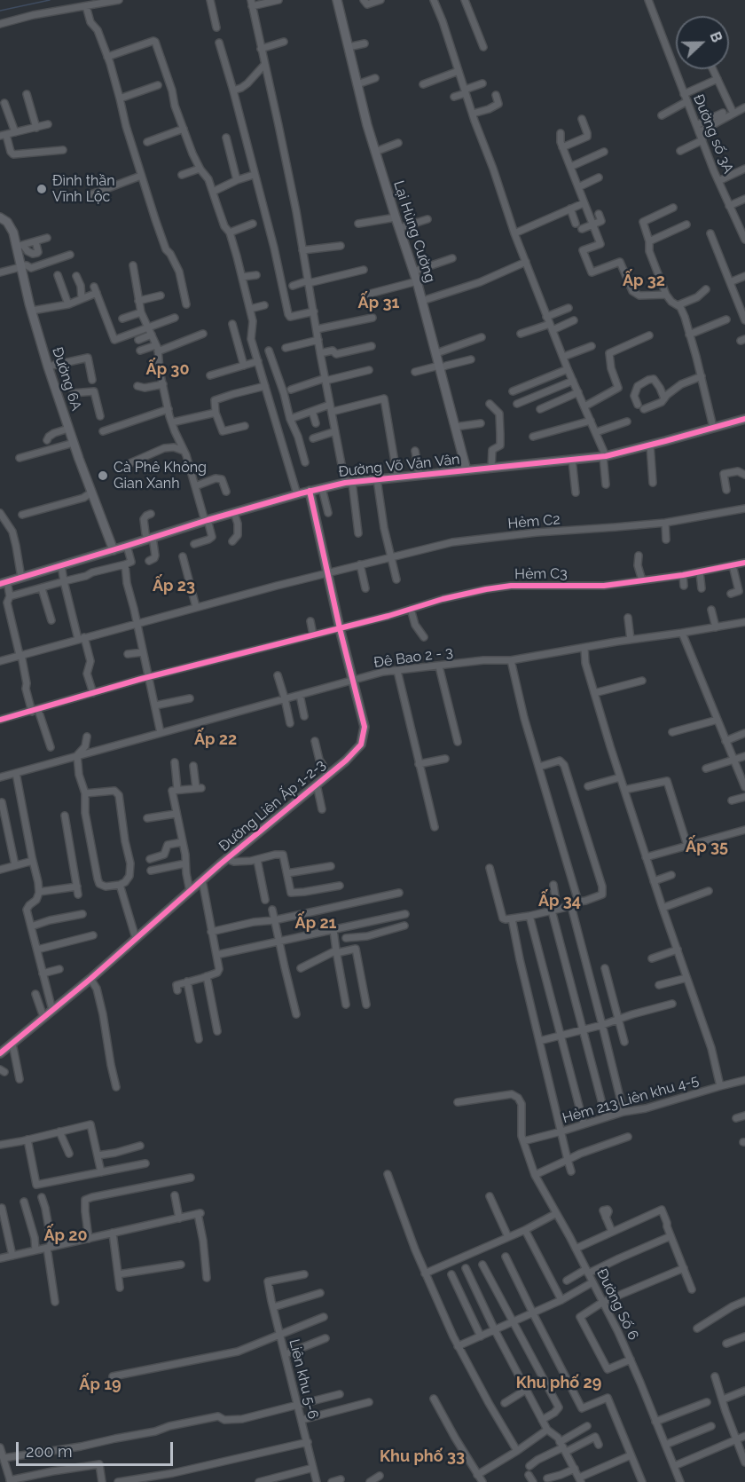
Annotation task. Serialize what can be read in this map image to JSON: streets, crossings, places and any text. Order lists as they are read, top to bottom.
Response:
{
  "streets": {
    "street": [
      "Đường số 3A",
      "Lại Hùng Cường",
      "Đường 6A",
      "Đường Võ Văn Vân",
      "Hẻm C2",
      "Hẻm C3",
      "Đê Bao 2 - 3",
      "Đường Liên Ấp 1-2-3",
      "Hẻm 213 Liên khu 4-5",
      "Đường Số 6",
      "Liên khu 5-6"
    ]
  },
  "crossings": [
    ["Lại Hùng Cường", "Đường Võ Văn Vân"],
    ["Đường 6A", "Đường Võ Văn Vân"],
    ["Đường Võ Văn Vân", "Đường Liên Ấp 1-2-3"],
    ["Hẻm C2", "Đường Liên Ấp 1-2-3"],
    ["Hẻm C3", "Đường Liên Ấp 1-2-3"],
    ["Đê Bao 2 - 3", "Đường Liên Ấp 1-2-3"],
    ["Hẻm 213 Liên khu 4-5", "Đường Số 6"]
  ],
  "districts": [
    "Ấp 32",
    "Ấp 31",
    "Ấp 30",
    "Ấp 23",
    "Ấp 22",
    "Ấp 35",
    "Ấp 34",
    "Ấp 21",
    "Ấp 20",
    "Khu phố 29",
    "Ấp 19",
    "Khu phố 33"
  ],
  "places": ["Đình thần Vĩnh Lộc", "Cà Phê Không Gian Xanh"],
  "scale_bar": "200 m",
  "north": "right"
}
